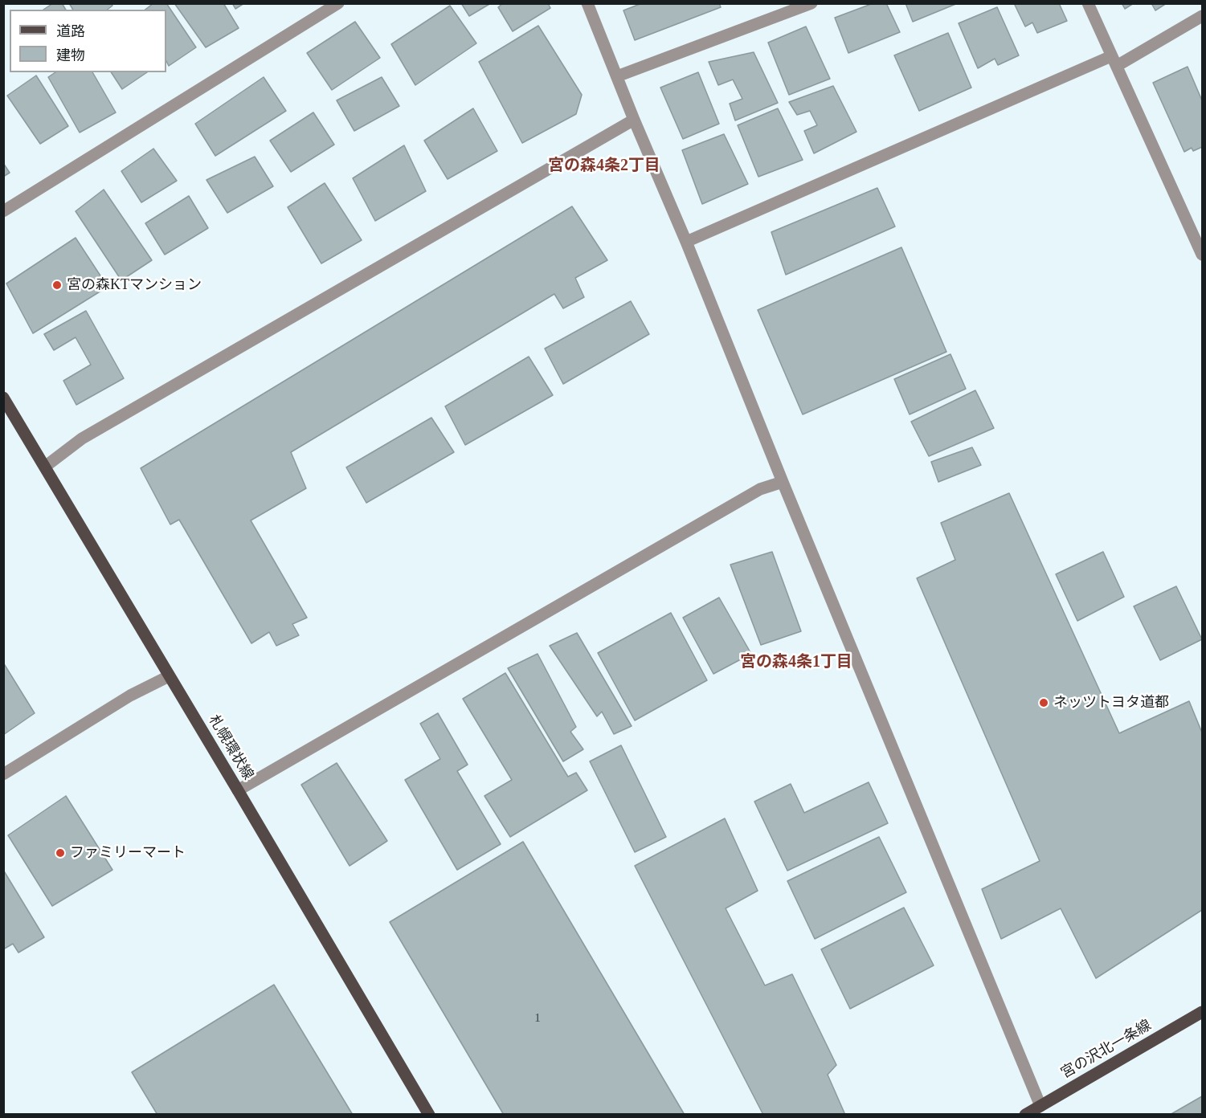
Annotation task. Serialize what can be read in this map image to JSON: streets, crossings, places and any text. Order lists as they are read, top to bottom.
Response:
{
  "streets": {
    "main road": ["札幌環状線", "宮の沢北一条線"]
  },
  "districts": ["宮の森4条2丁目", "宮の森4条1丁目"],
  "places": ["宮の森KTマンション", "ネッツトヨタ道都", "ファミリーマート"],
  "house_numbers": ["1"],
  "legend": ["道路", "建物"]
}
